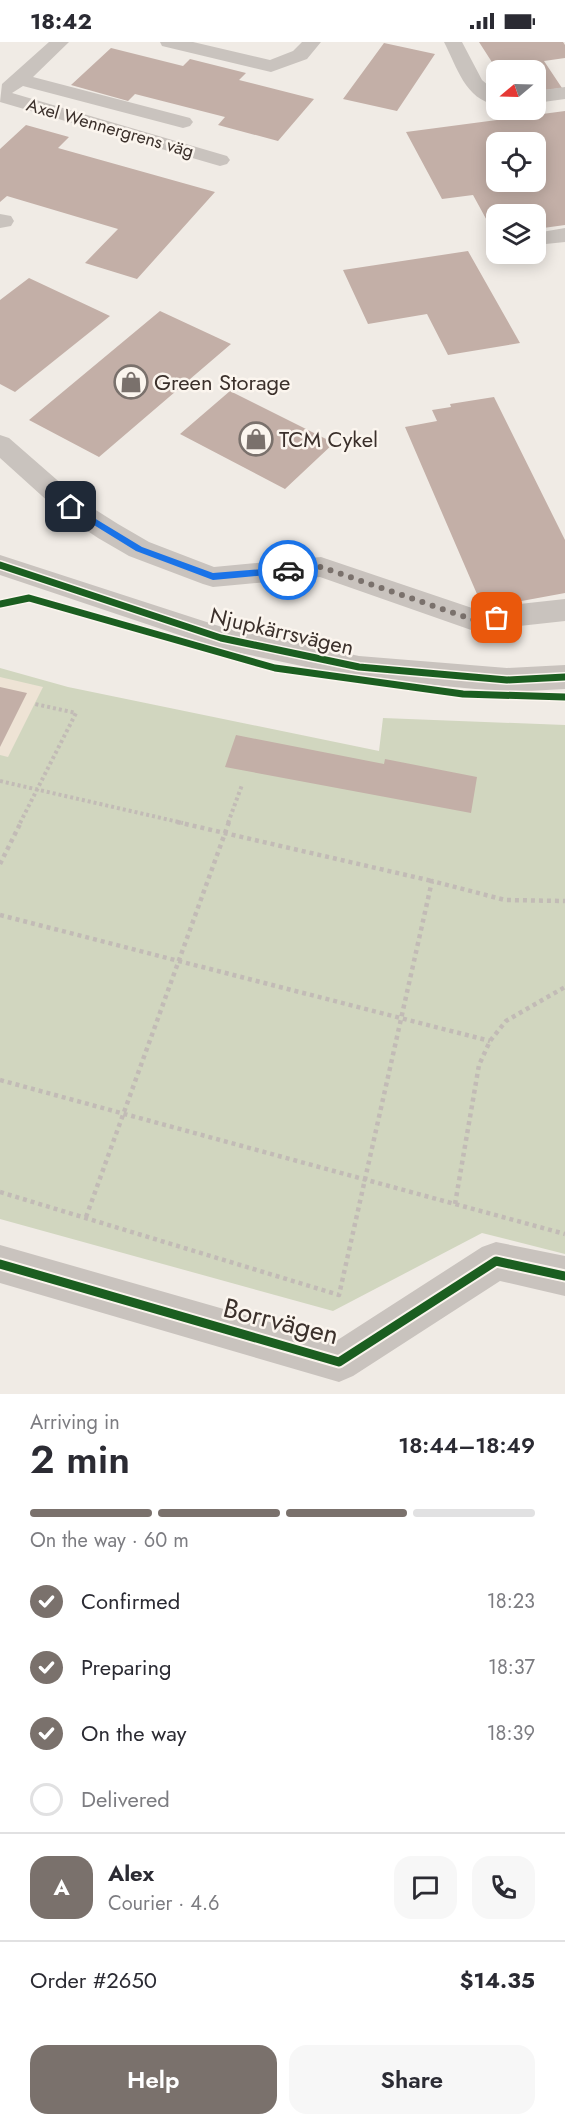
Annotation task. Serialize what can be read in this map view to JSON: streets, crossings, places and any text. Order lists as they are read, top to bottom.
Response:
{
  "streets": {
    "street": ["Axel Wennergrens väg", "Njupkärrsvägen", "Borrvägen"]
  },
  "places": {
    "shop": ["Green Storage", "TCM Cykel"]
  },
  "north": "left",
  "page": {
    "status": "18:42",
    "heading": ["2 min", "Arriving in", "18:44–18:49"],
    "panel": [
      "Alex",
      "Courier · 4.6",
      "Order #2650",
      "$14.35"
    ],
    "bar": "On the way · 60 m",
    "list": [
      ["Confirmed", "18:23"],
      ["Preparing", "18:37"],
      ["On the way", "18:39"],
      "Delivered"
    ],
    "round": "A",
    "buttons": ["Help", "Share"]
  }
}
